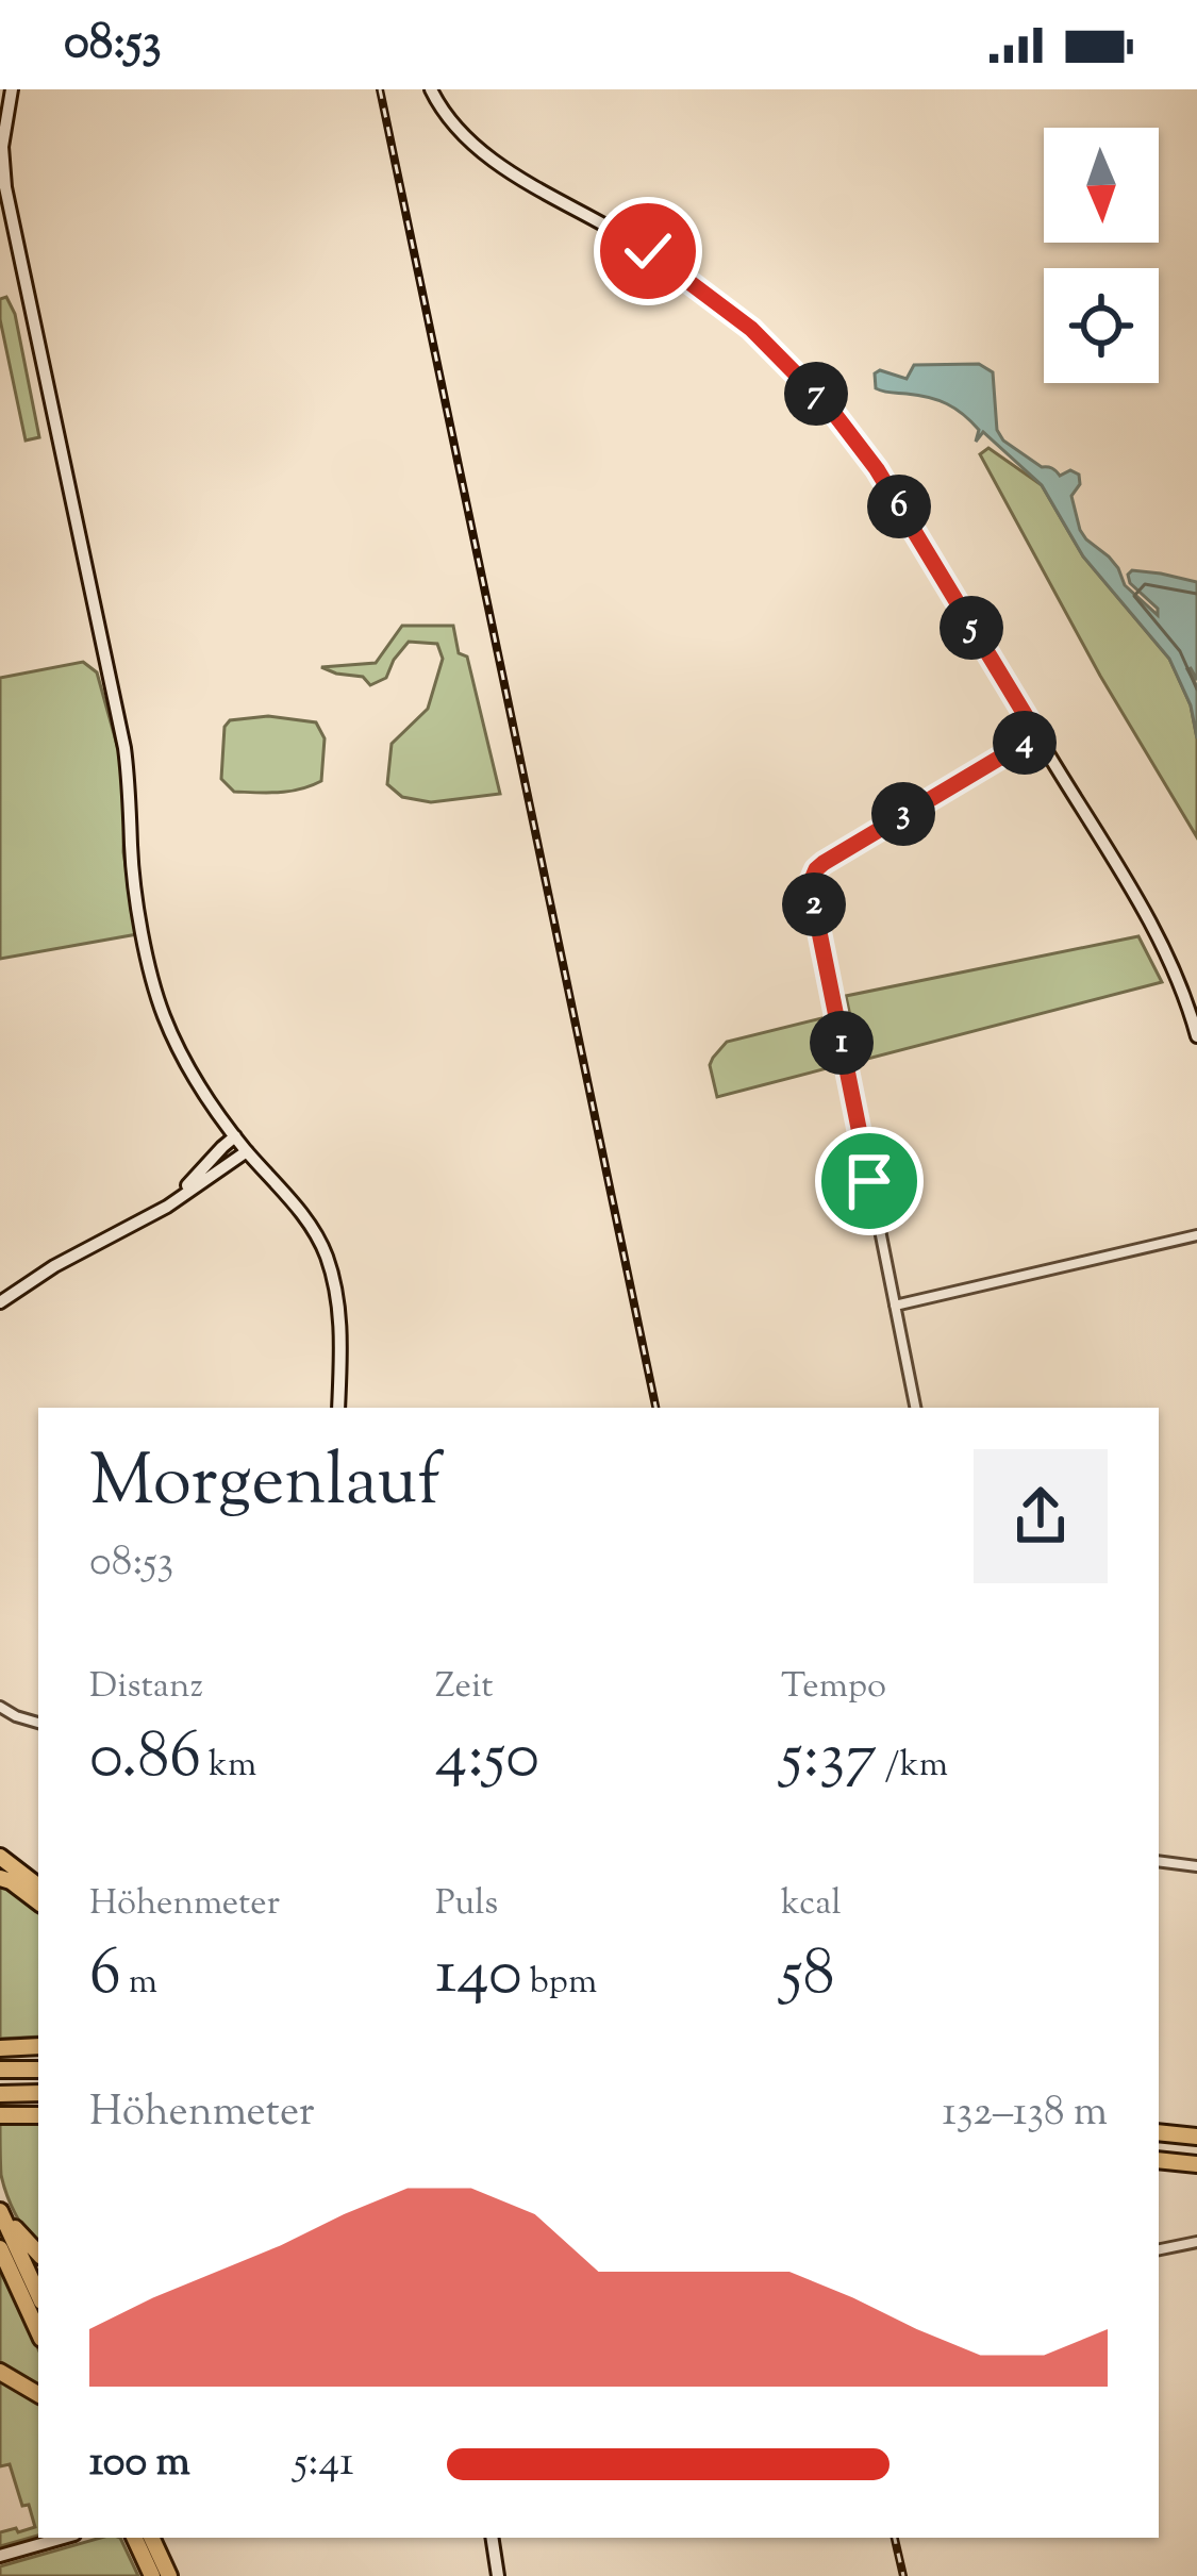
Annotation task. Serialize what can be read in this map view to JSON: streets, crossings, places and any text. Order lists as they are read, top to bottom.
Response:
{
  "north": "bottom",
  "page": {
    "status": "08:53",
    "pins": [
      "7",
      "6",
      "5",
      "4",
      "3",
      "2",
      "1"
    ],
    "heading": ["Morgenlauf", "08:53"],
    "stats": [
      ["Distanz", "0.86 km"],
      ["Zeit", "4:50"],
      ["Tempo", "5:37 /km"],
      ["Höhenmeter", "6 m"],
      ["Puls", "140 bpm"],
      ["kcal", "58"]
    ],
    "chart": ["Höhenmeter", "132–138 m"],
    "list": [
      {
        "name": "100 m",
        "note": "5:41"
      }
    ]
  }
}
